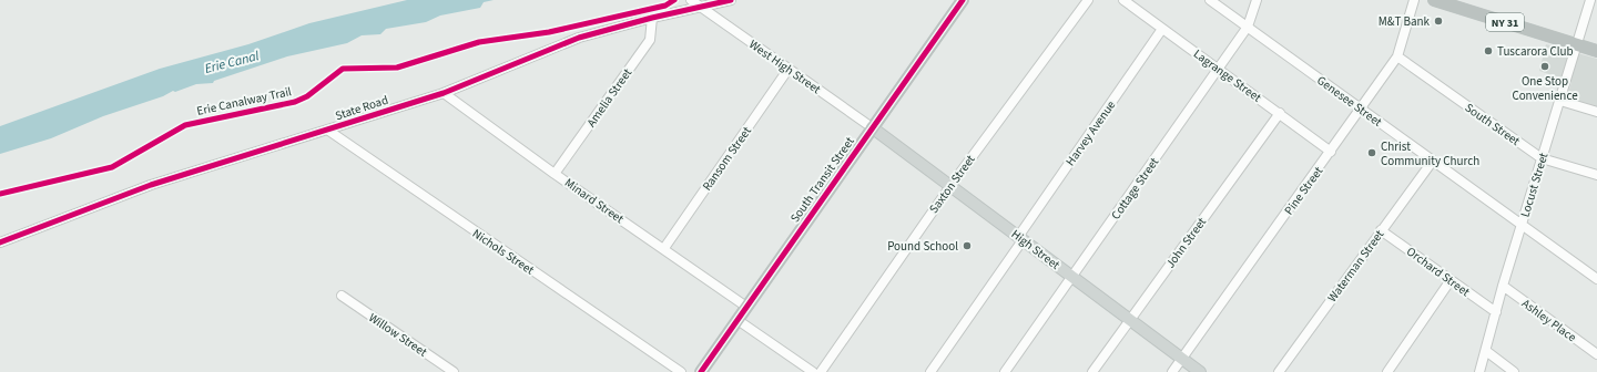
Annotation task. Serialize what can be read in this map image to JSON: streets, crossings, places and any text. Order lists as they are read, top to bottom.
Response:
{
  "streets": {
    "highway": ["NY 31", "South Transit Street"],
    "main road": ["High Street"],
    "street": [
      "West High Street",
      "Lagrange Street",
      "Amelia Street",
      "Genesee Street",
      "State Road",
      "South Street",
      "Harvey Avenue",
      "Ransom Street",
      "Saxton Street",
      "Locust Street",
      "Cottage Street",
      "Pine Street",
      "Minard Street",
      "John Street",
      "Nichols Street",
      "Waterman Street",
      "Orchard Street",
      "Ashley Place",
      "Willow Street"
    ],
    "cycle path": ["Erie Canalway Trail"]
  },
  "crossings": [
    ["NY 31", "Locust Street"],
    ["West High Street", "State Road"],
    ["West High Street", "Ransom Street"],
    ["West High Street", "South Transit Street"],
    ["West High Street", "High Street"],
    ["Lagrange Street", "Harvey Avenue"],
    ["Lagrange Street", "Cottage Street"],
    ["Lagrange Street", "Pine Street"],
    ["Lagrange Street", "John Street"],
    ["Amelia Street", "State Road"],
    ["Amelia Street", "Minard Street"],
    ["Genesee Street", "Locust Street"],
    ["Genesee Street", "Cottage Street"],
    ["Genesee Street", "Pine Street"],
    ["Genesee Street", "Waterman Street"],
    ["State Road", "Minard Street"],
    ["State Road", "Nichols Street"],
    ["South Street", "Locust Street"],
    ["South Street", "Pine Street"],
    ["Harvey Avenue", "High Street"],
    ["Ransom Street", "Minard Street"],
    ["South Transit Street", "Minard Street"],
    ["South Transit Street", "High Street"],
    ["Saxton Street", "High Street"],
    ["Locust Street", "Orchard Street"],
    ["Locust Street", "Ashley Place"],
    ["Cottage Street", "High Street"],
    ["Pine Street", "High Street"],
    ["John Street", "High Street"],
    ["Waterman Street", "Orchard Street"]
  ],
  "water": ["Erie Canal"],
  "places": [
    "M&T Bank",
    "Tuscarora Club",
    "One Stop Convenience",
    "Christ Community Church",
    "Pound School"
  ]
}
